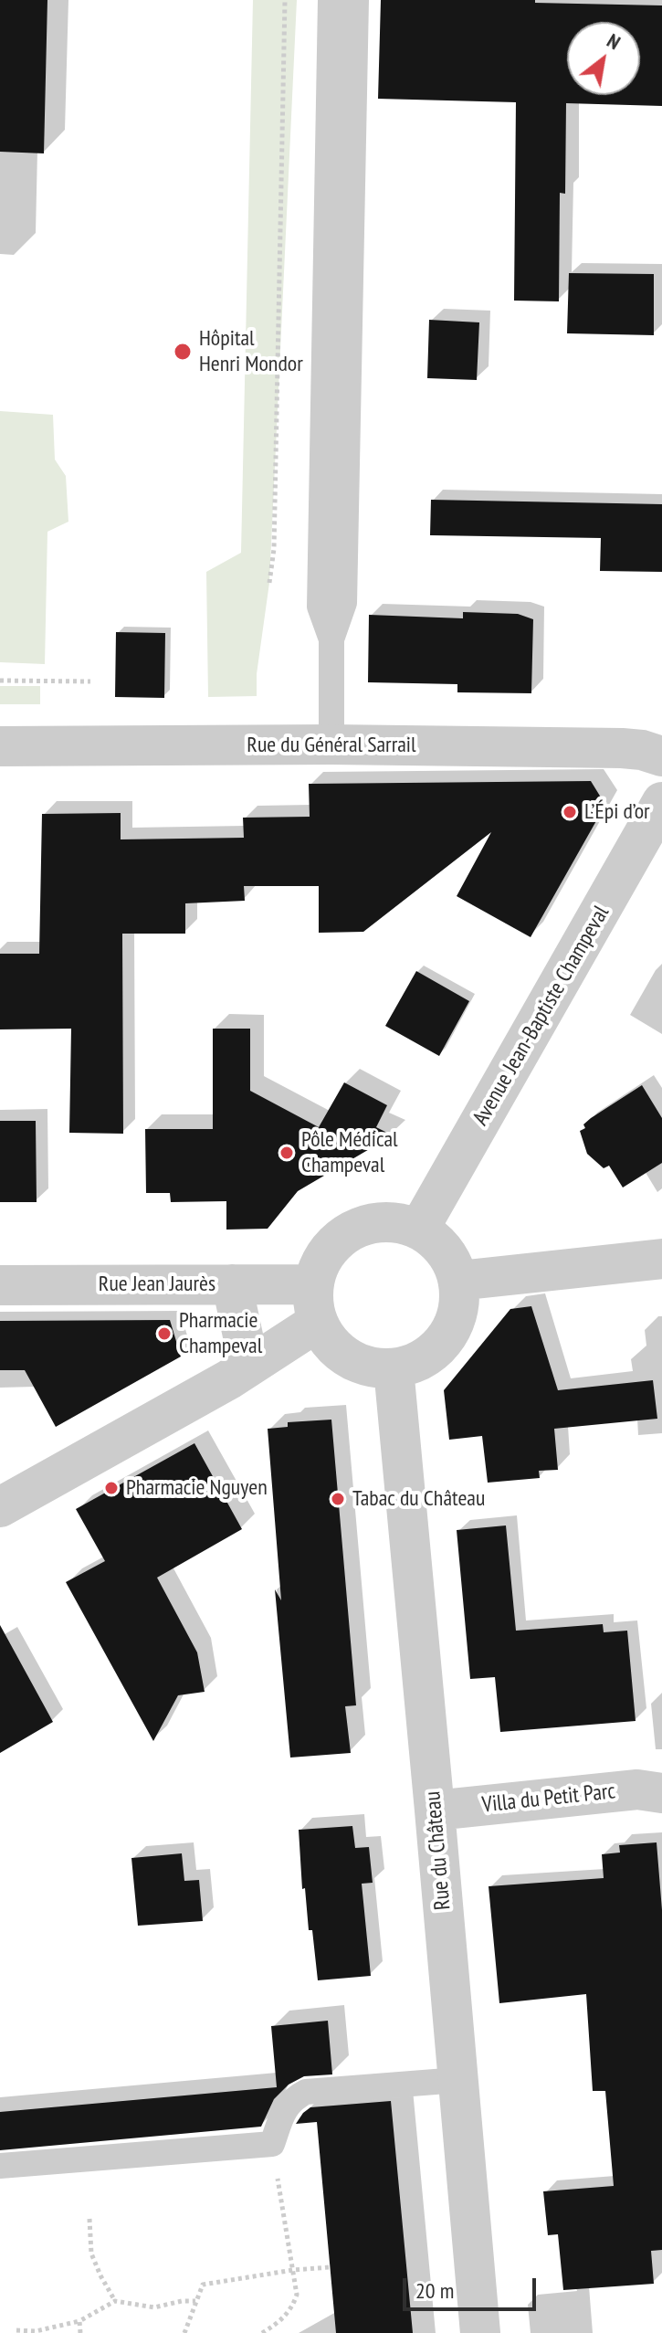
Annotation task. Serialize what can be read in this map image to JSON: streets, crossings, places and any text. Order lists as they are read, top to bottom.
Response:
{
  "streets": {
    "street": [
      "Rue du Général Sarrail",
      "Avenue Jean-Baptiste Champeval",
      "Rue Jean Jaurès",
      "Villa du Petit Parc",
      "Rue du Château"
    ]
  },
  "crossings": [
    ["Avenue Jean-Baptiste Champeval", "Rue Jean Jaurès"],
    ["Avenue Jean-Baptiste Champeval", "Rue du Château"],
    ["Rue Jean Jaurès", "Rue du Château"],
    ["Villa du Petit Parc", "Rue du Château"]
  ],
  "places": [
    "Hôpital Henri Mondor",
    "L’Épi d’or",
    "Pôle Médical Champeval",
    "Pharmacie Champeval",
    "Pharmacie Nguyen",
    "Tabac du Château"
  ],
  "scale_bar": "20 m",
  "north": "top right"
}
